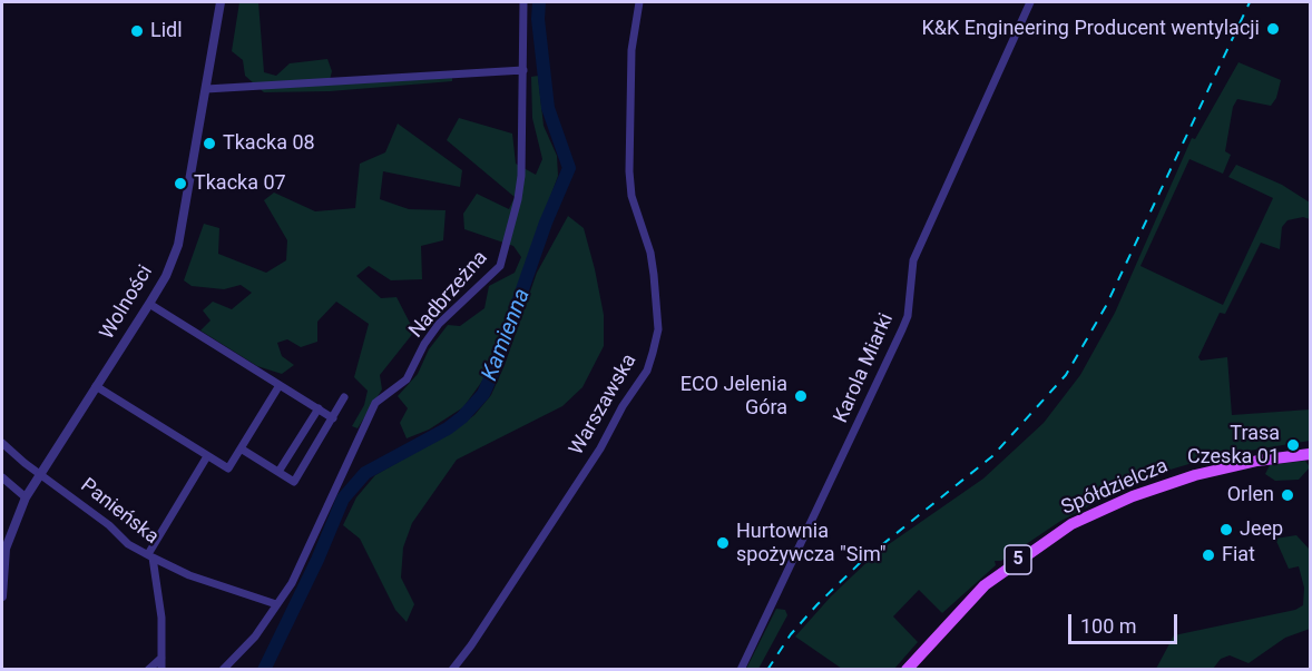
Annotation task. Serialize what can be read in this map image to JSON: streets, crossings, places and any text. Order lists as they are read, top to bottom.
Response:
{
  "streets": {
    "main road": ["Spółdzielcza", "5"],
    "street": [
      "Nadbrzeżna",
      "Wolności",
      "Karola Miarki",
      "Warszawska",
      "Panieńska"
    ]
  },
  "crossings": [
    ["Wolności", "Panieńska"]
  ],
  "water": ["Kamienna"],
  "places": [
    "K&K Engineering Producent wentylacji",
    "Lidl",
    "Tkacka 08",
    "Tkacka 07",
    "ECO Jelenia Góra",
    "Trasa Czeska 01",
    "Orlen",
    "Jeep",
    "Hurtownia spożywcza \"Sim\"",
    "Fiat"
  ],
  "scale_bar": "100 m"
}
